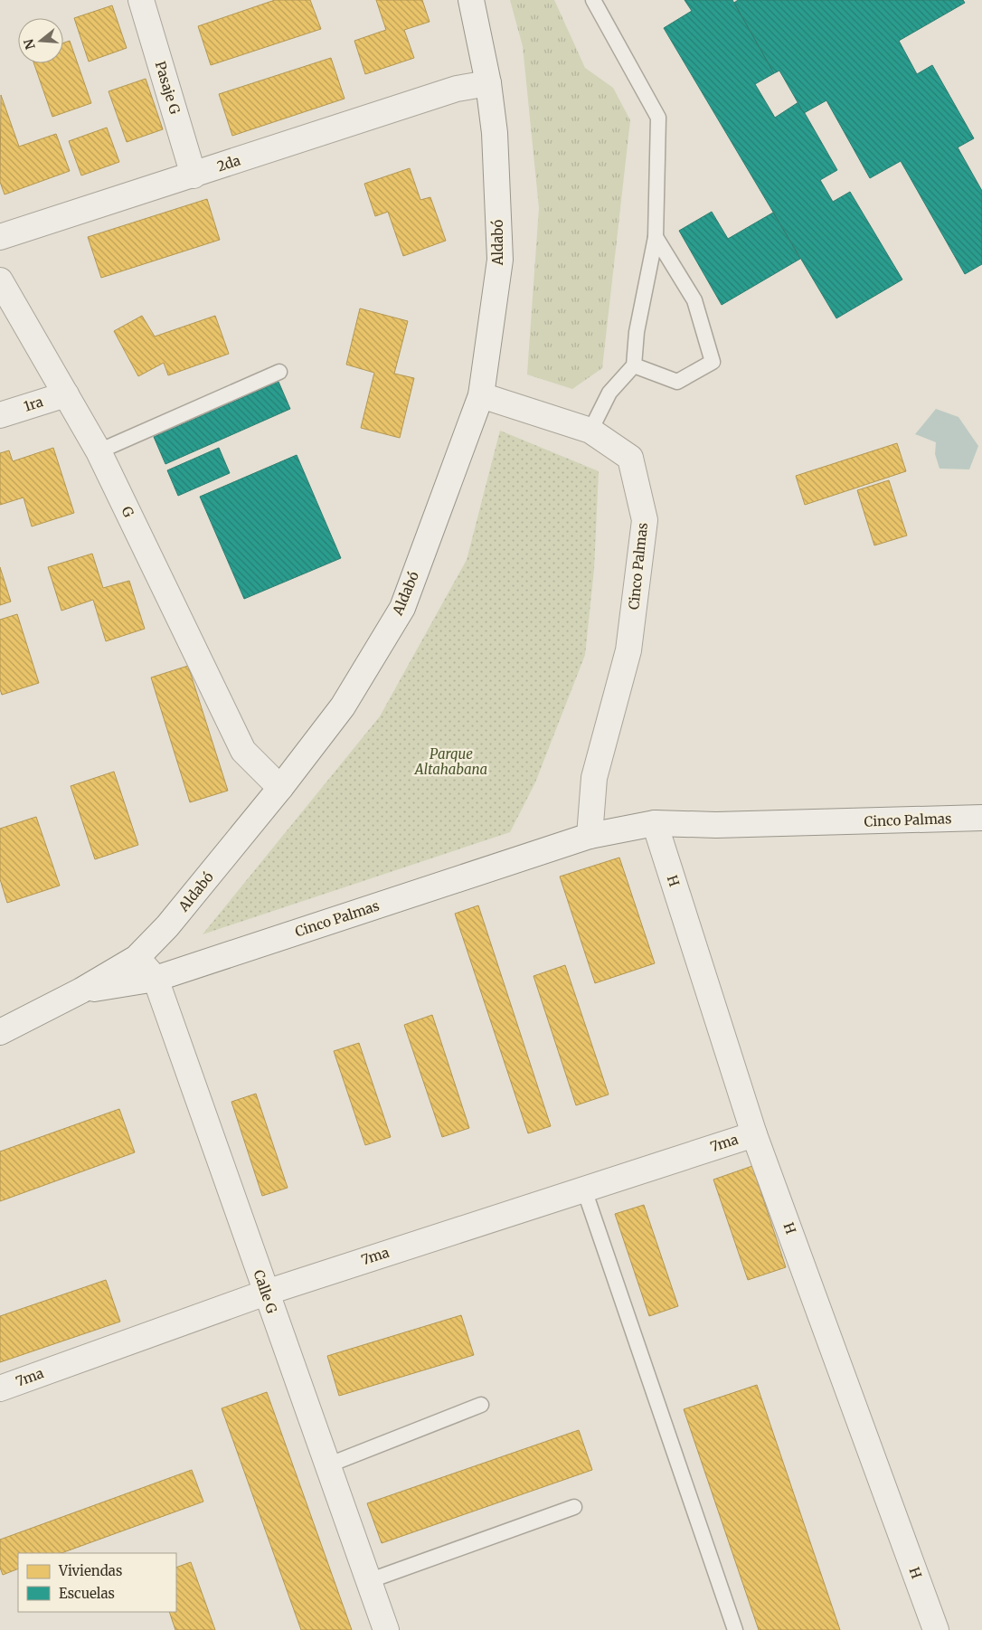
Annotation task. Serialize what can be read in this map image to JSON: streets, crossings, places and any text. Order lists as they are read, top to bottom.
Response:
{
  "streets": {
    "street": [
      "Pasaje G",
      "2da",
      "Aldabó",
      "1ra",
      "G",
      "Cinco Palmas",
      "H",
      "7ma",
      "Calle G"
    ]
  },
  "crossings": [
    ["Pasaje G", "2da"],
    ["2da", "Aldabó"],
    ["Aldabó", "G"],
    ["Aldabó", "Cinco Palmas"],
    ["Aldabó", "Calle G"],
    ["1ra", "G"],
    ["Cinco Palmas", "H"],
    ["Cinco Palmas", "Calle G"],
    ["H", "7ma"],
    ["7ma", "Calle G"]
  ],
  "parks": ["Parque Altahabana"],
  "legend": ["Viviendas", "Escuelas"],
  "north": "left"
}
